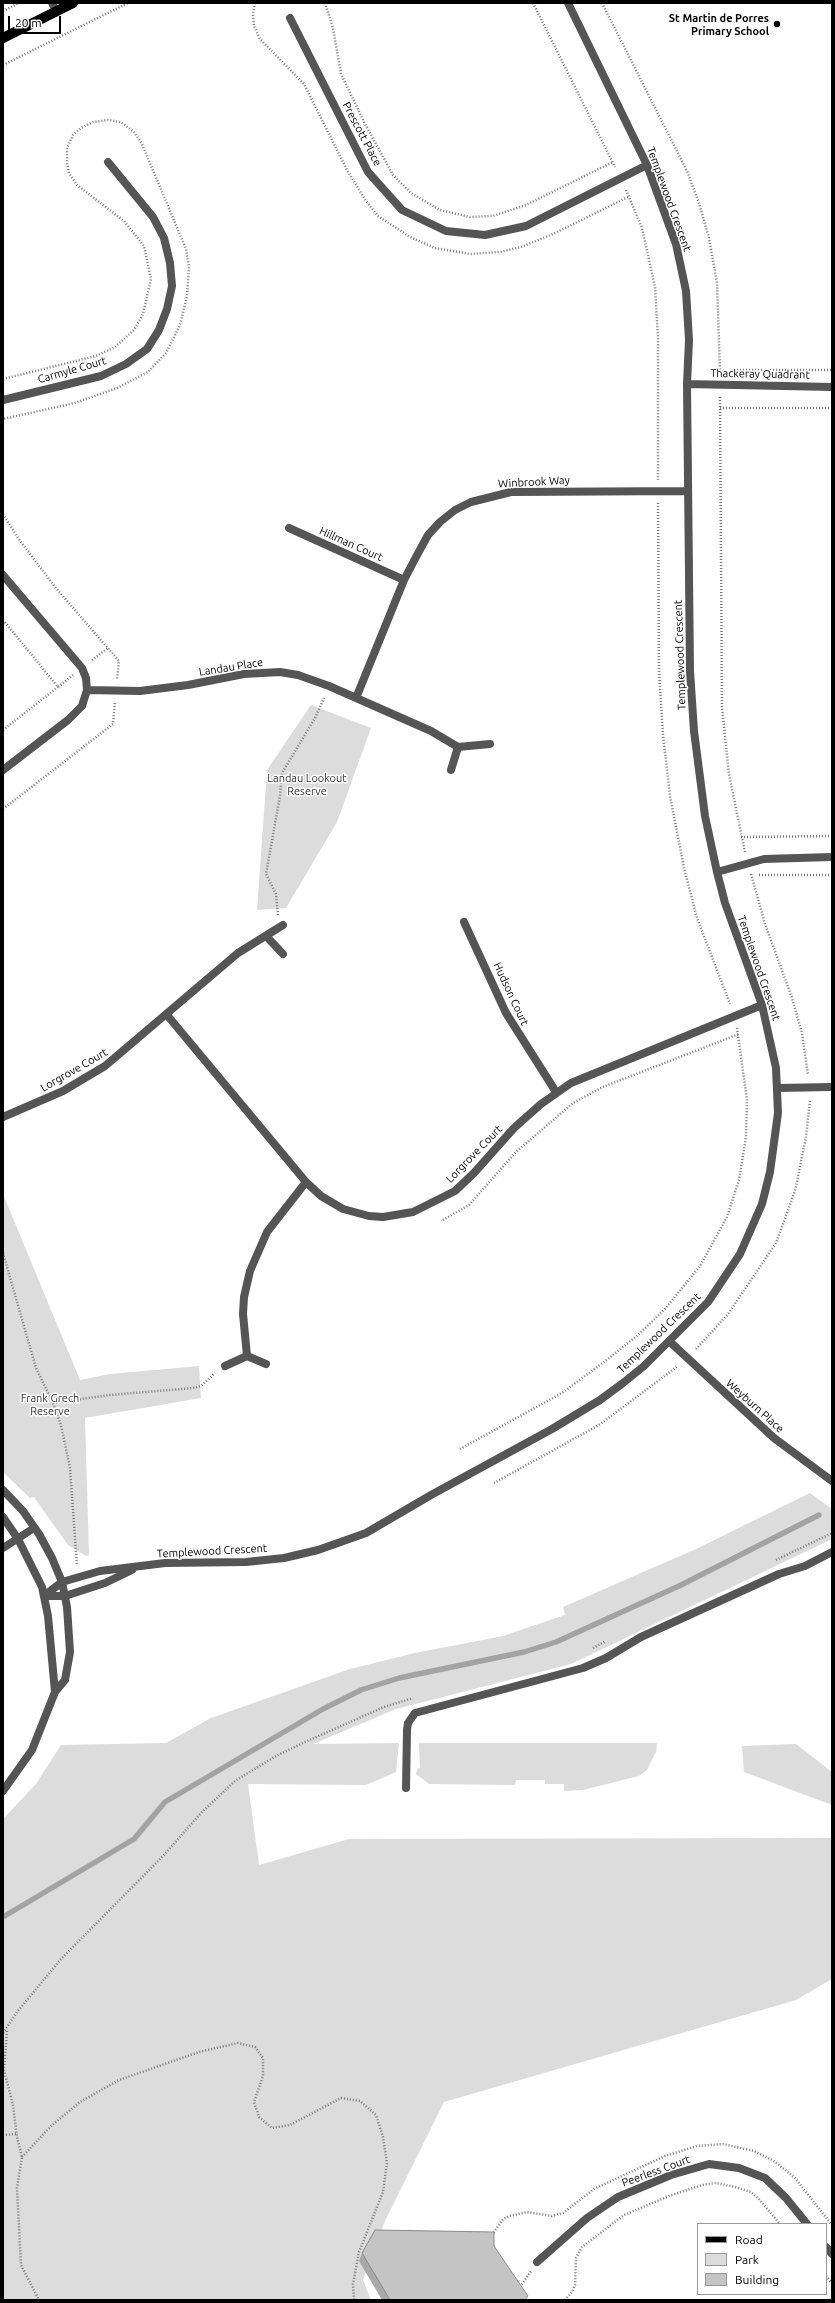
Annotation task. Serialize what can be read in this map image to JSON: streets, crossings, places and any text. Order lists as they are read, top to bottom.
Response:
{
  "streets": {
    "street": [
      "Prescott Place",
      "Templewood Crescent",
      "Carmyle Court",
      "Thackeray Quadrant",
      "Winbrook Way",
      "Hillman Court",
      "Landau Place",
      "Hudson Court",
      "Lorgrove Court",
      "Weyburn Place",
      "Peerless Court"
    ]
  },
  "crossings": [
    ["Prescott Place", "Templewood Crescent"],
    ["Templewood Crescent", "Thackeray Quadrant"],
    ["Templewood Crescent", "Winbrook Way"],
    ["Templewood Crescent", "Lorgrove Court"],
    ["Templewood Crescent", "Weyburn Place"],
    ["Winbrook Way", "Hillman Court"],
    ["Winbrook Way", "Landau Place"],
    ["Hudson Court", "Lorgrove Court"]
  ],
  "parks": ["Landau Lookout Reserve", "Frank Grech Reserve"],
  "places": ["St Martin de Porres Primary School"],
  "legend": ["Road", "Park", "Building"],
  "scale_bar": "20 m"
}
